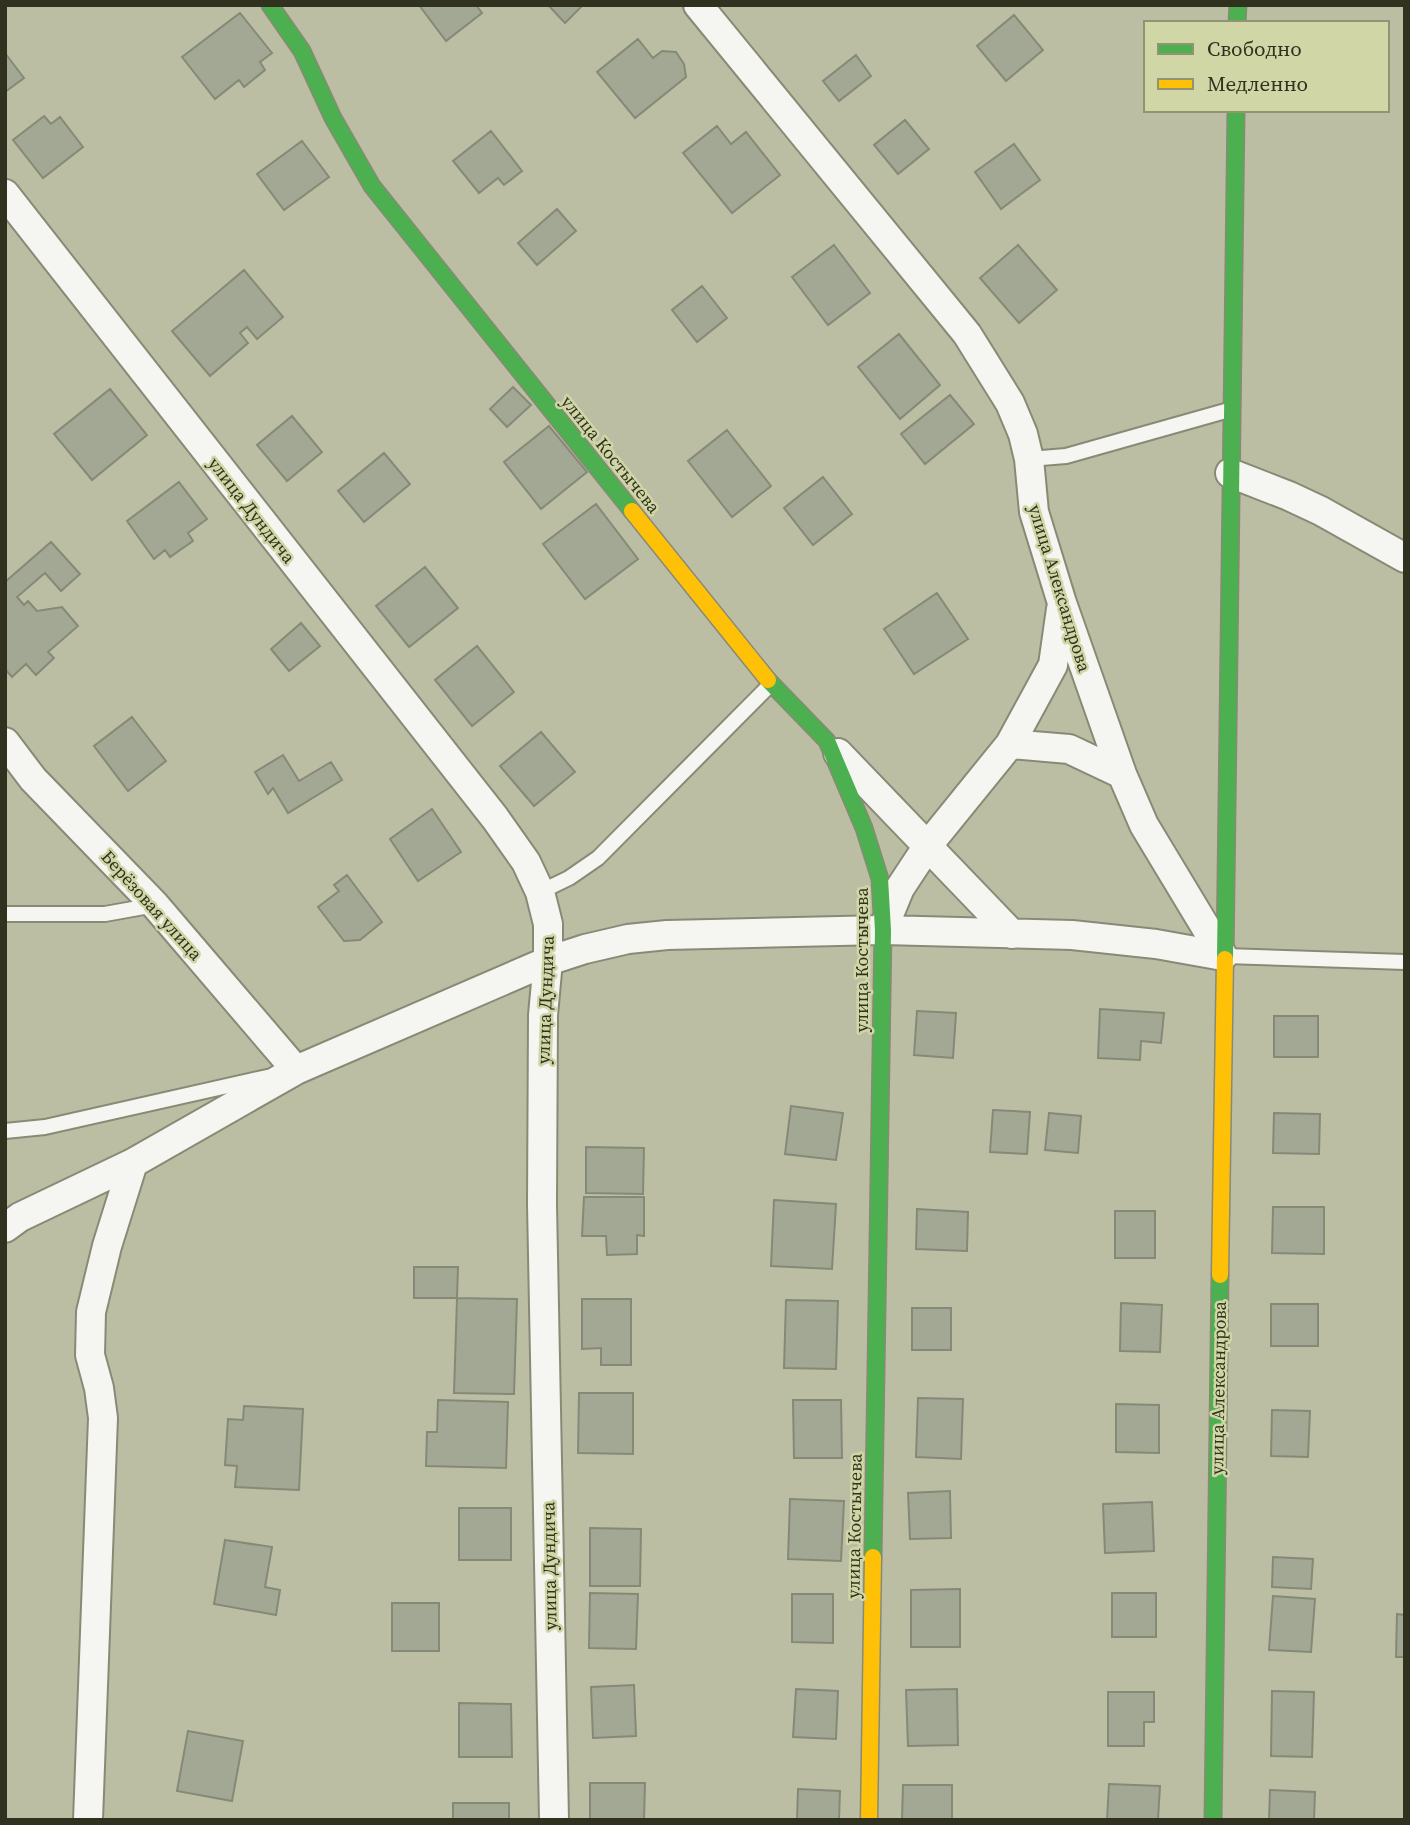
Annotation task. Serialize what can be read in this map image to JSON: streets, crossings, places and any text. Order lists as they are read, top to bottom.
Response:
{
  "streets": {
    "street": [
      "улица Костычева",
      "улица Дундича",
      "улица Александрова",
      "Берёзовая улица"
    ]
  },
  "legend": ["Свободно", "Медленно"]
}
